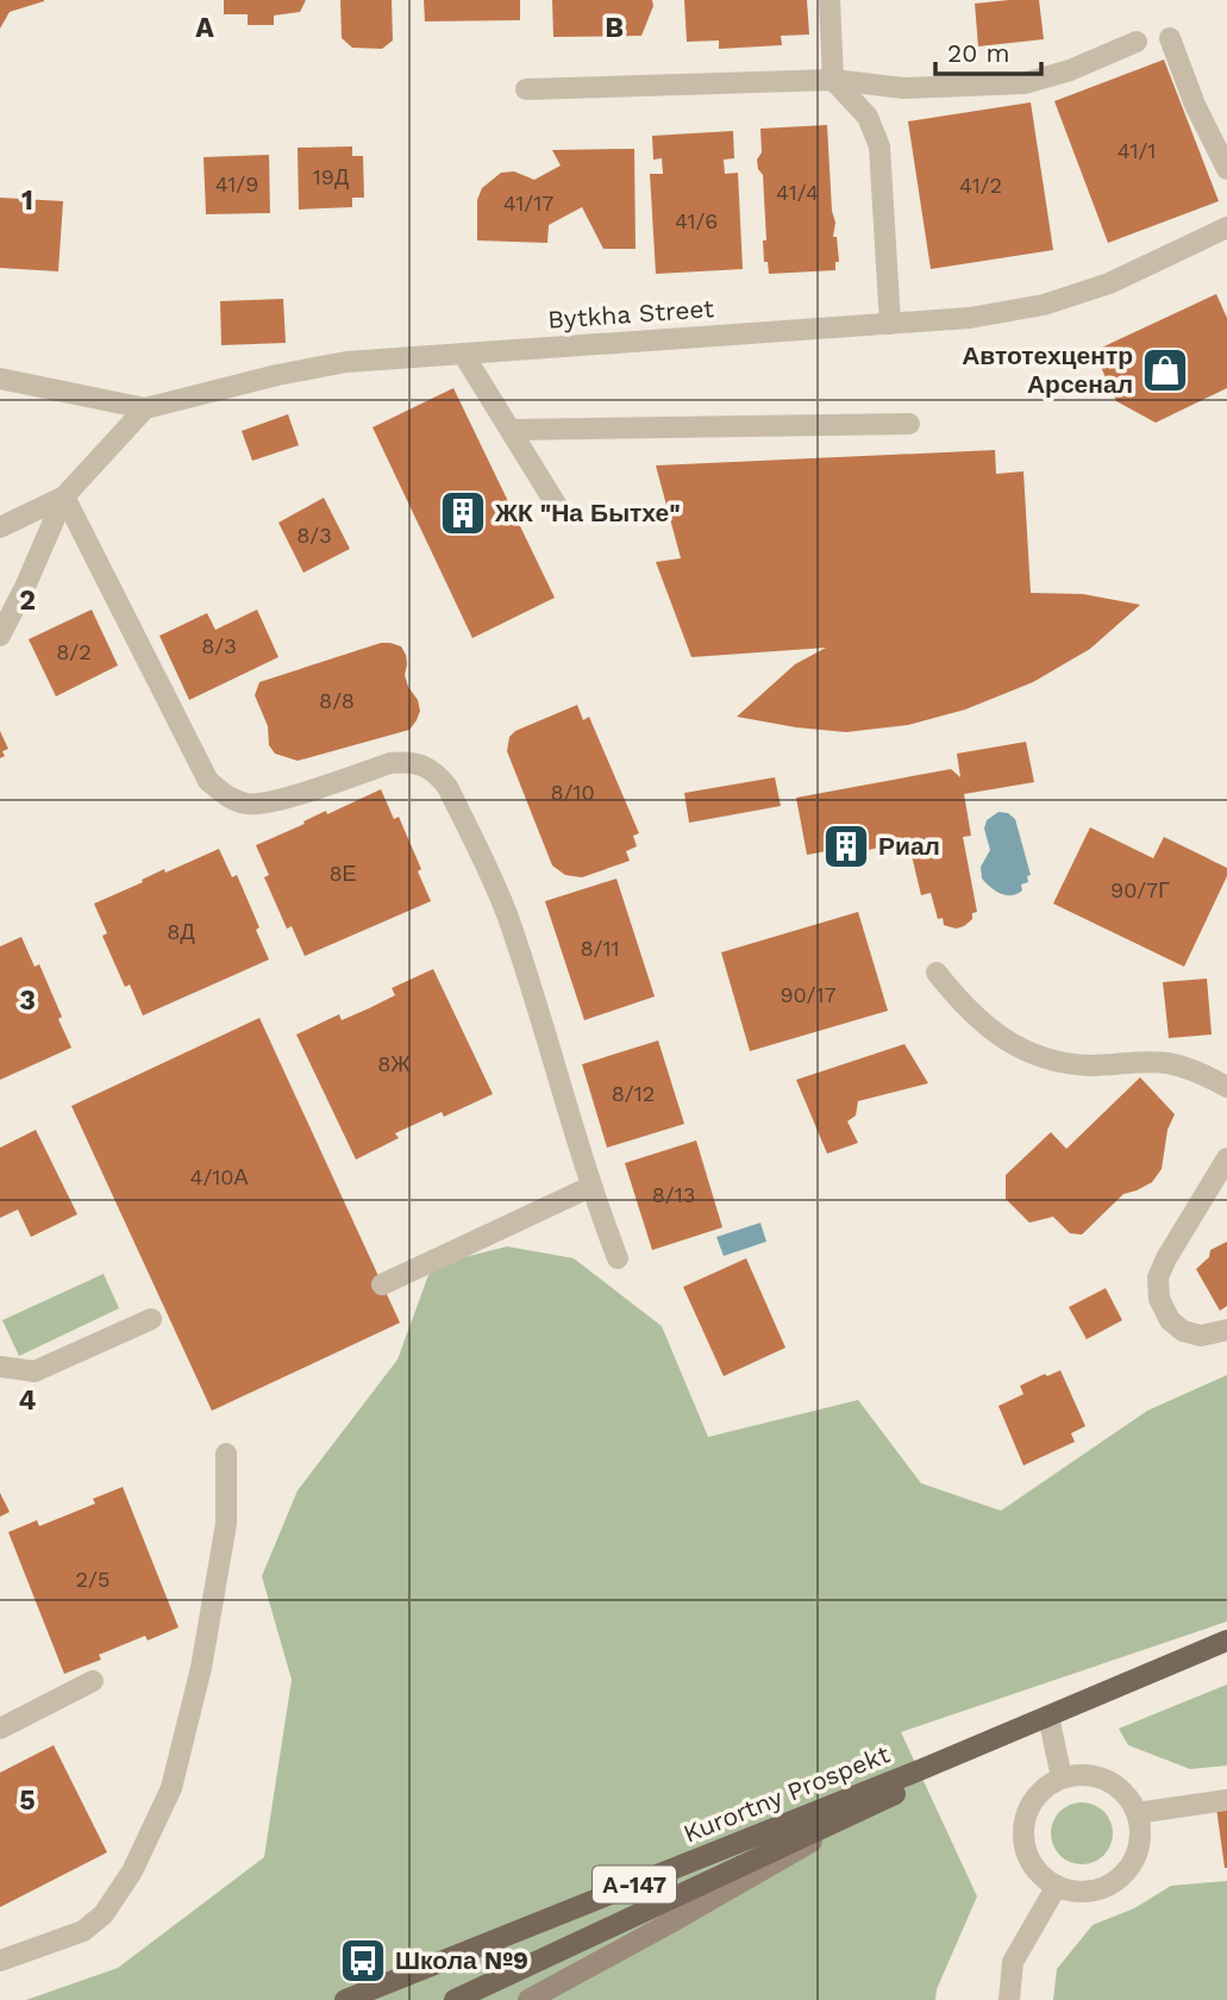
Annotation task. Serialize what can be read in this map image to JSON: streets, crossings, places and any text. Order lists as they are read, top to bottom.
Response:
{
  "streets": {
    "main road": ["Kurortny Prospekt", "А-147"],
    "street": ["Bytkha Street"]
  },
  "crossings": [
    ["Kurortny Prospekt", "А-147"]
  ],
  "places": {
    "shop": ["Автотехцентр Арсенал"],
    "building": ["ЖК \"На Бытхе\"", "Риал"],
    "bus stop": ["Школа №9"]
  },
  "house_numbers": [
    "41/1",
    "19Д",
    "41/9",
    "41/2",
    "41/4",
    "41/17",
    "41/6",
    "8/3",
    "8/3",
    "8/2",
    "8/8",
    "8/10",
    "8Е",
    "90/7Г",
    "8Д",
    "8/11",
    "90/17",
    "8Ж",
    "8/12",
    "4/10А",
    "8/13",
    "2/5"
  ],
  "scale_bar": "20 m",
  "grid": {
    "columns": ["A", "B"],
    "rows": [
      "1",
      "2",
      "3",
      "4",
      "5"
    ]
  }
}
